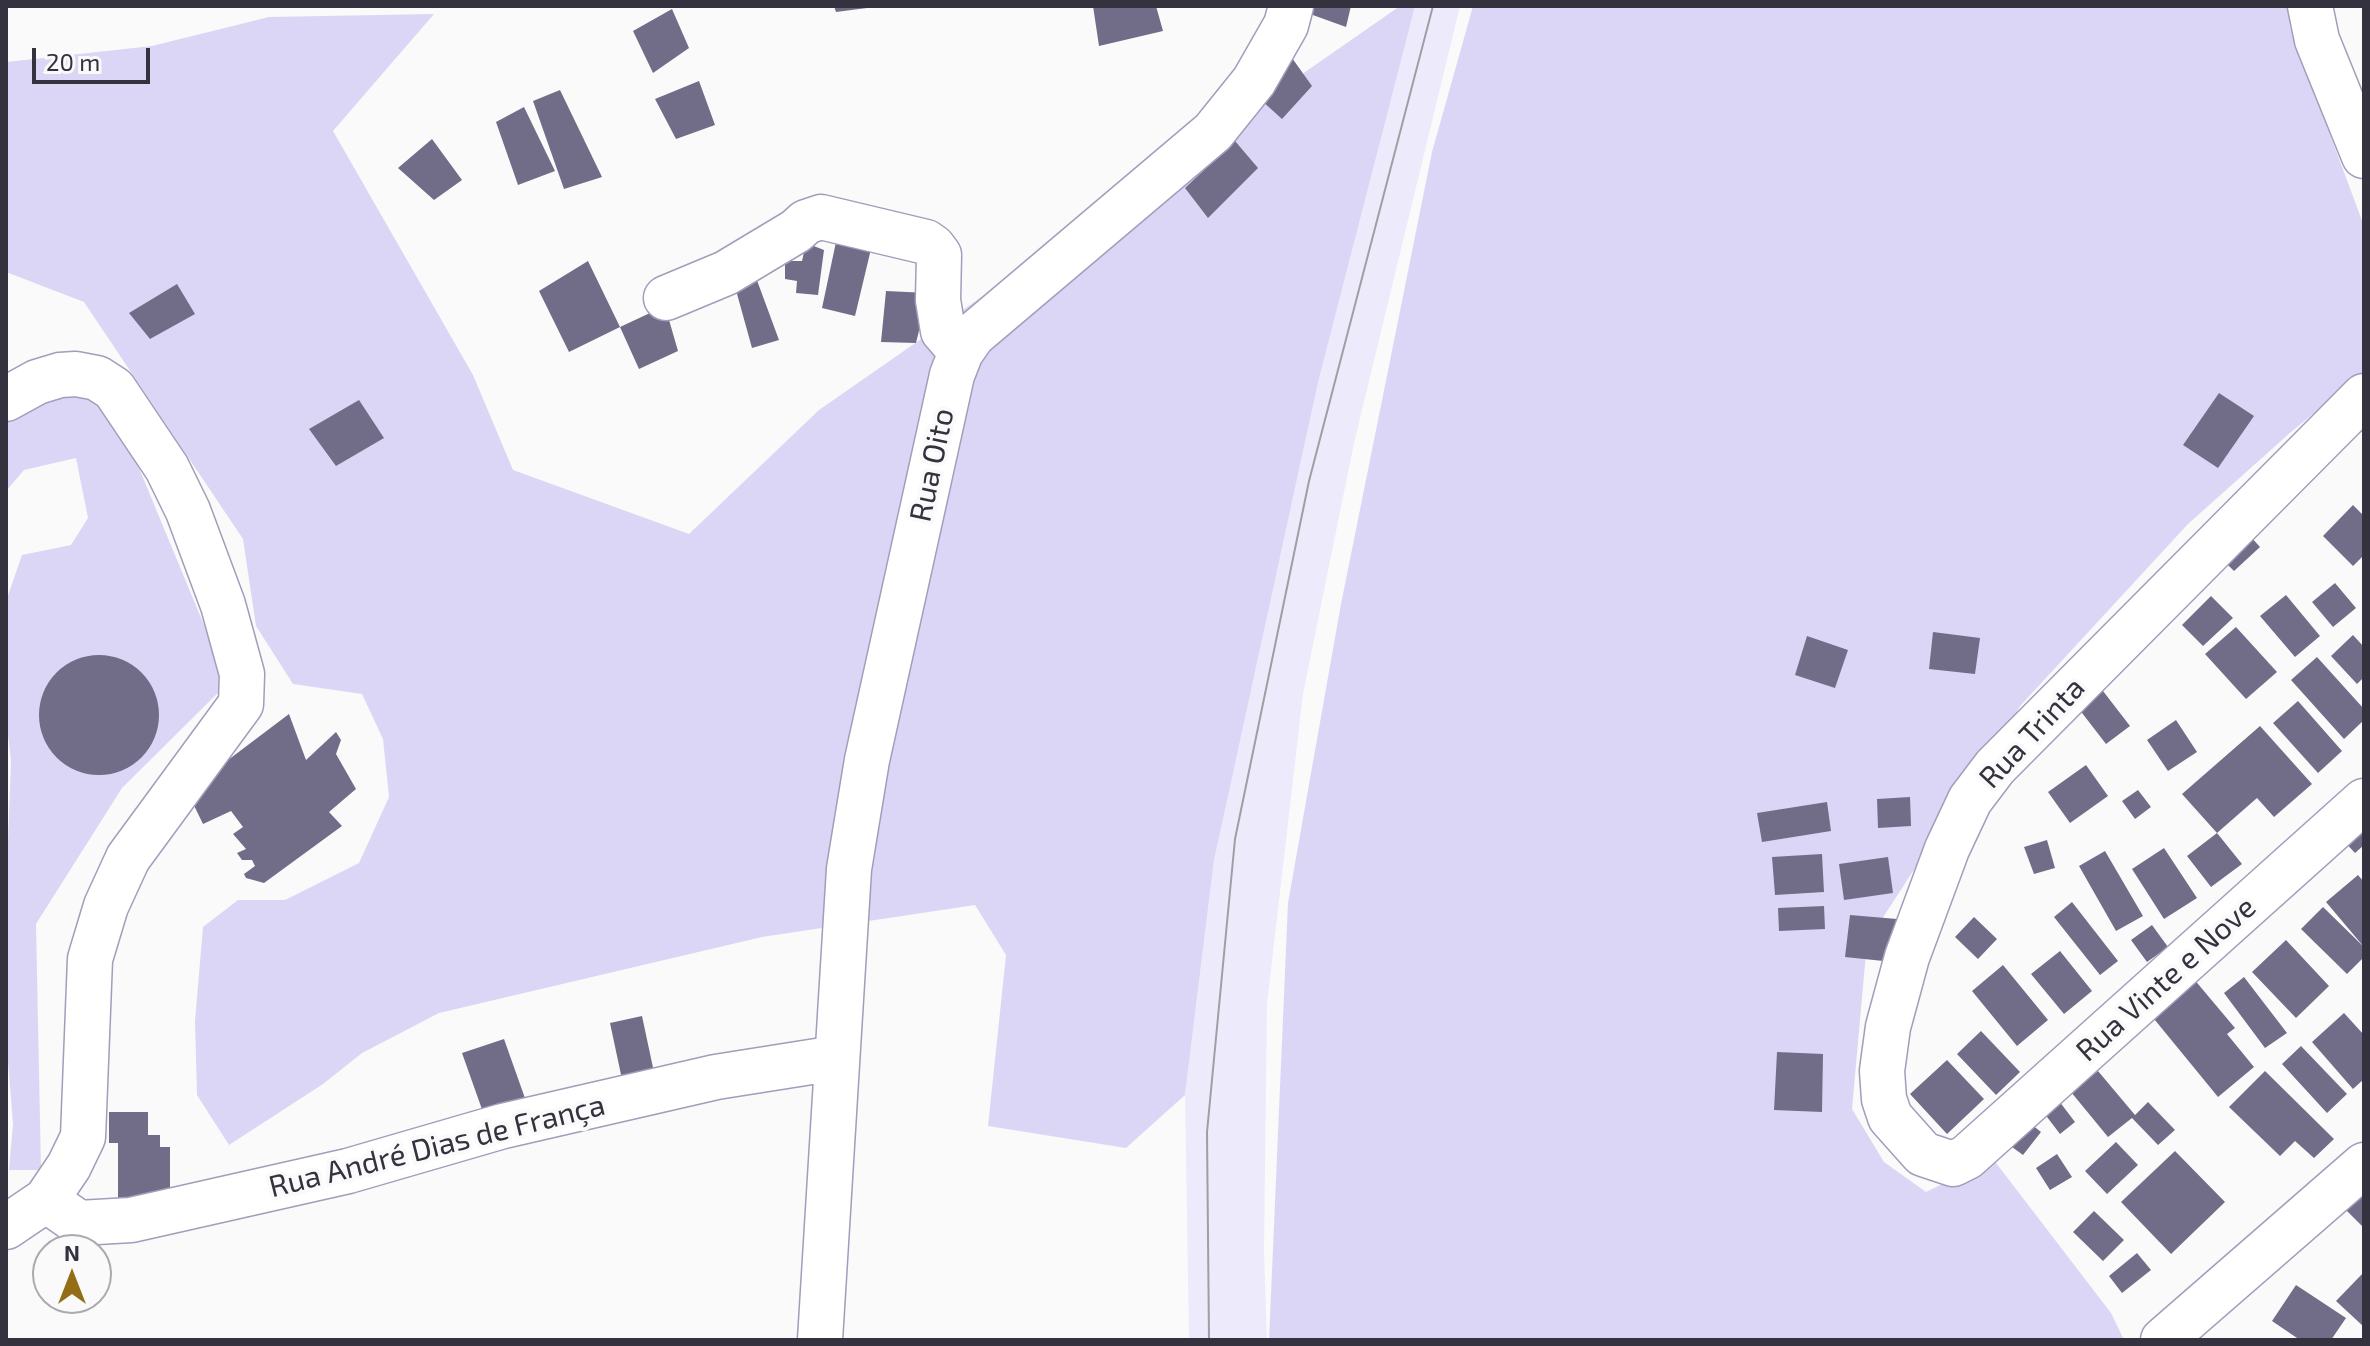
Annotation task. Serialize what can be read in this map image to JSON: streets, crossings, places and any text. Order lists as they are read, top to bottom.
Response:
{
  "streets": {
    "street": [
      "Rua Oito",
      "Rua Trinta",
      "Rua Vinte e Nove",
      "Rua André Dias de França"
    ]
  },
  "crossings": [
    ["Rua Oito", "Rua André Dias de França"],
    ["Rua Trinta", "Rua Vinte e Nove"]
  ],
  "scale_bar": "20 m",
  "north": "top"
}
